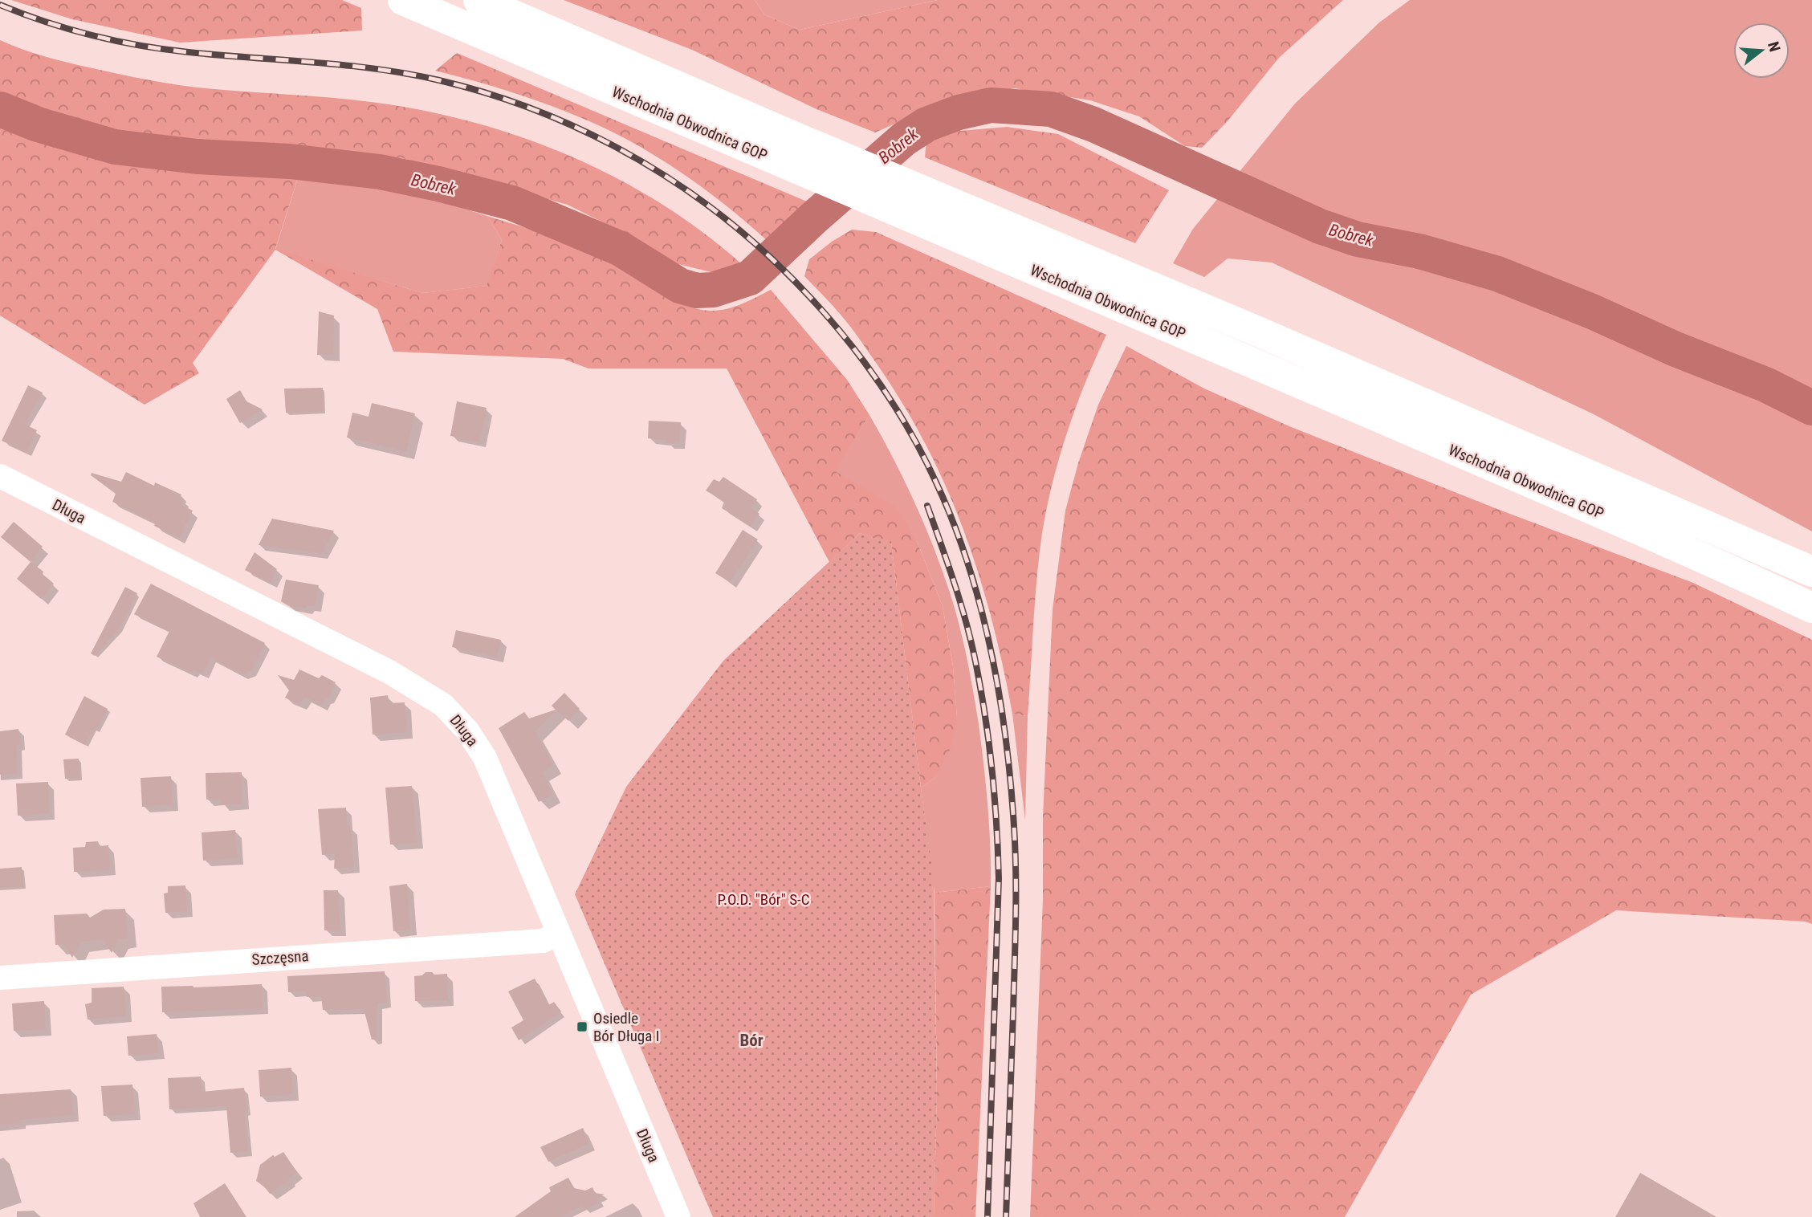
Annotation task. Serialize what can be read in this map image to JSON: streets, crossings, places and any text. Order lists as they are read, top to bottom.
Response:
{
  "streets": {
    "highway": ["Wschodnia Obwodnica GOP"],
    "street": ["Długa", "Szczęsna"]
  },
  "crossings": [
    ["Długa", "Szczęsna"]
  ],
  "districts": ["Bór"],
  "water": ["Bobrek"],
  "parks": ["P.O.D. \"Bór\" S-C"],
  "places": {
    "transit": ["Osiedle Bór Długa I"]
  },
  "north": "right"
}
